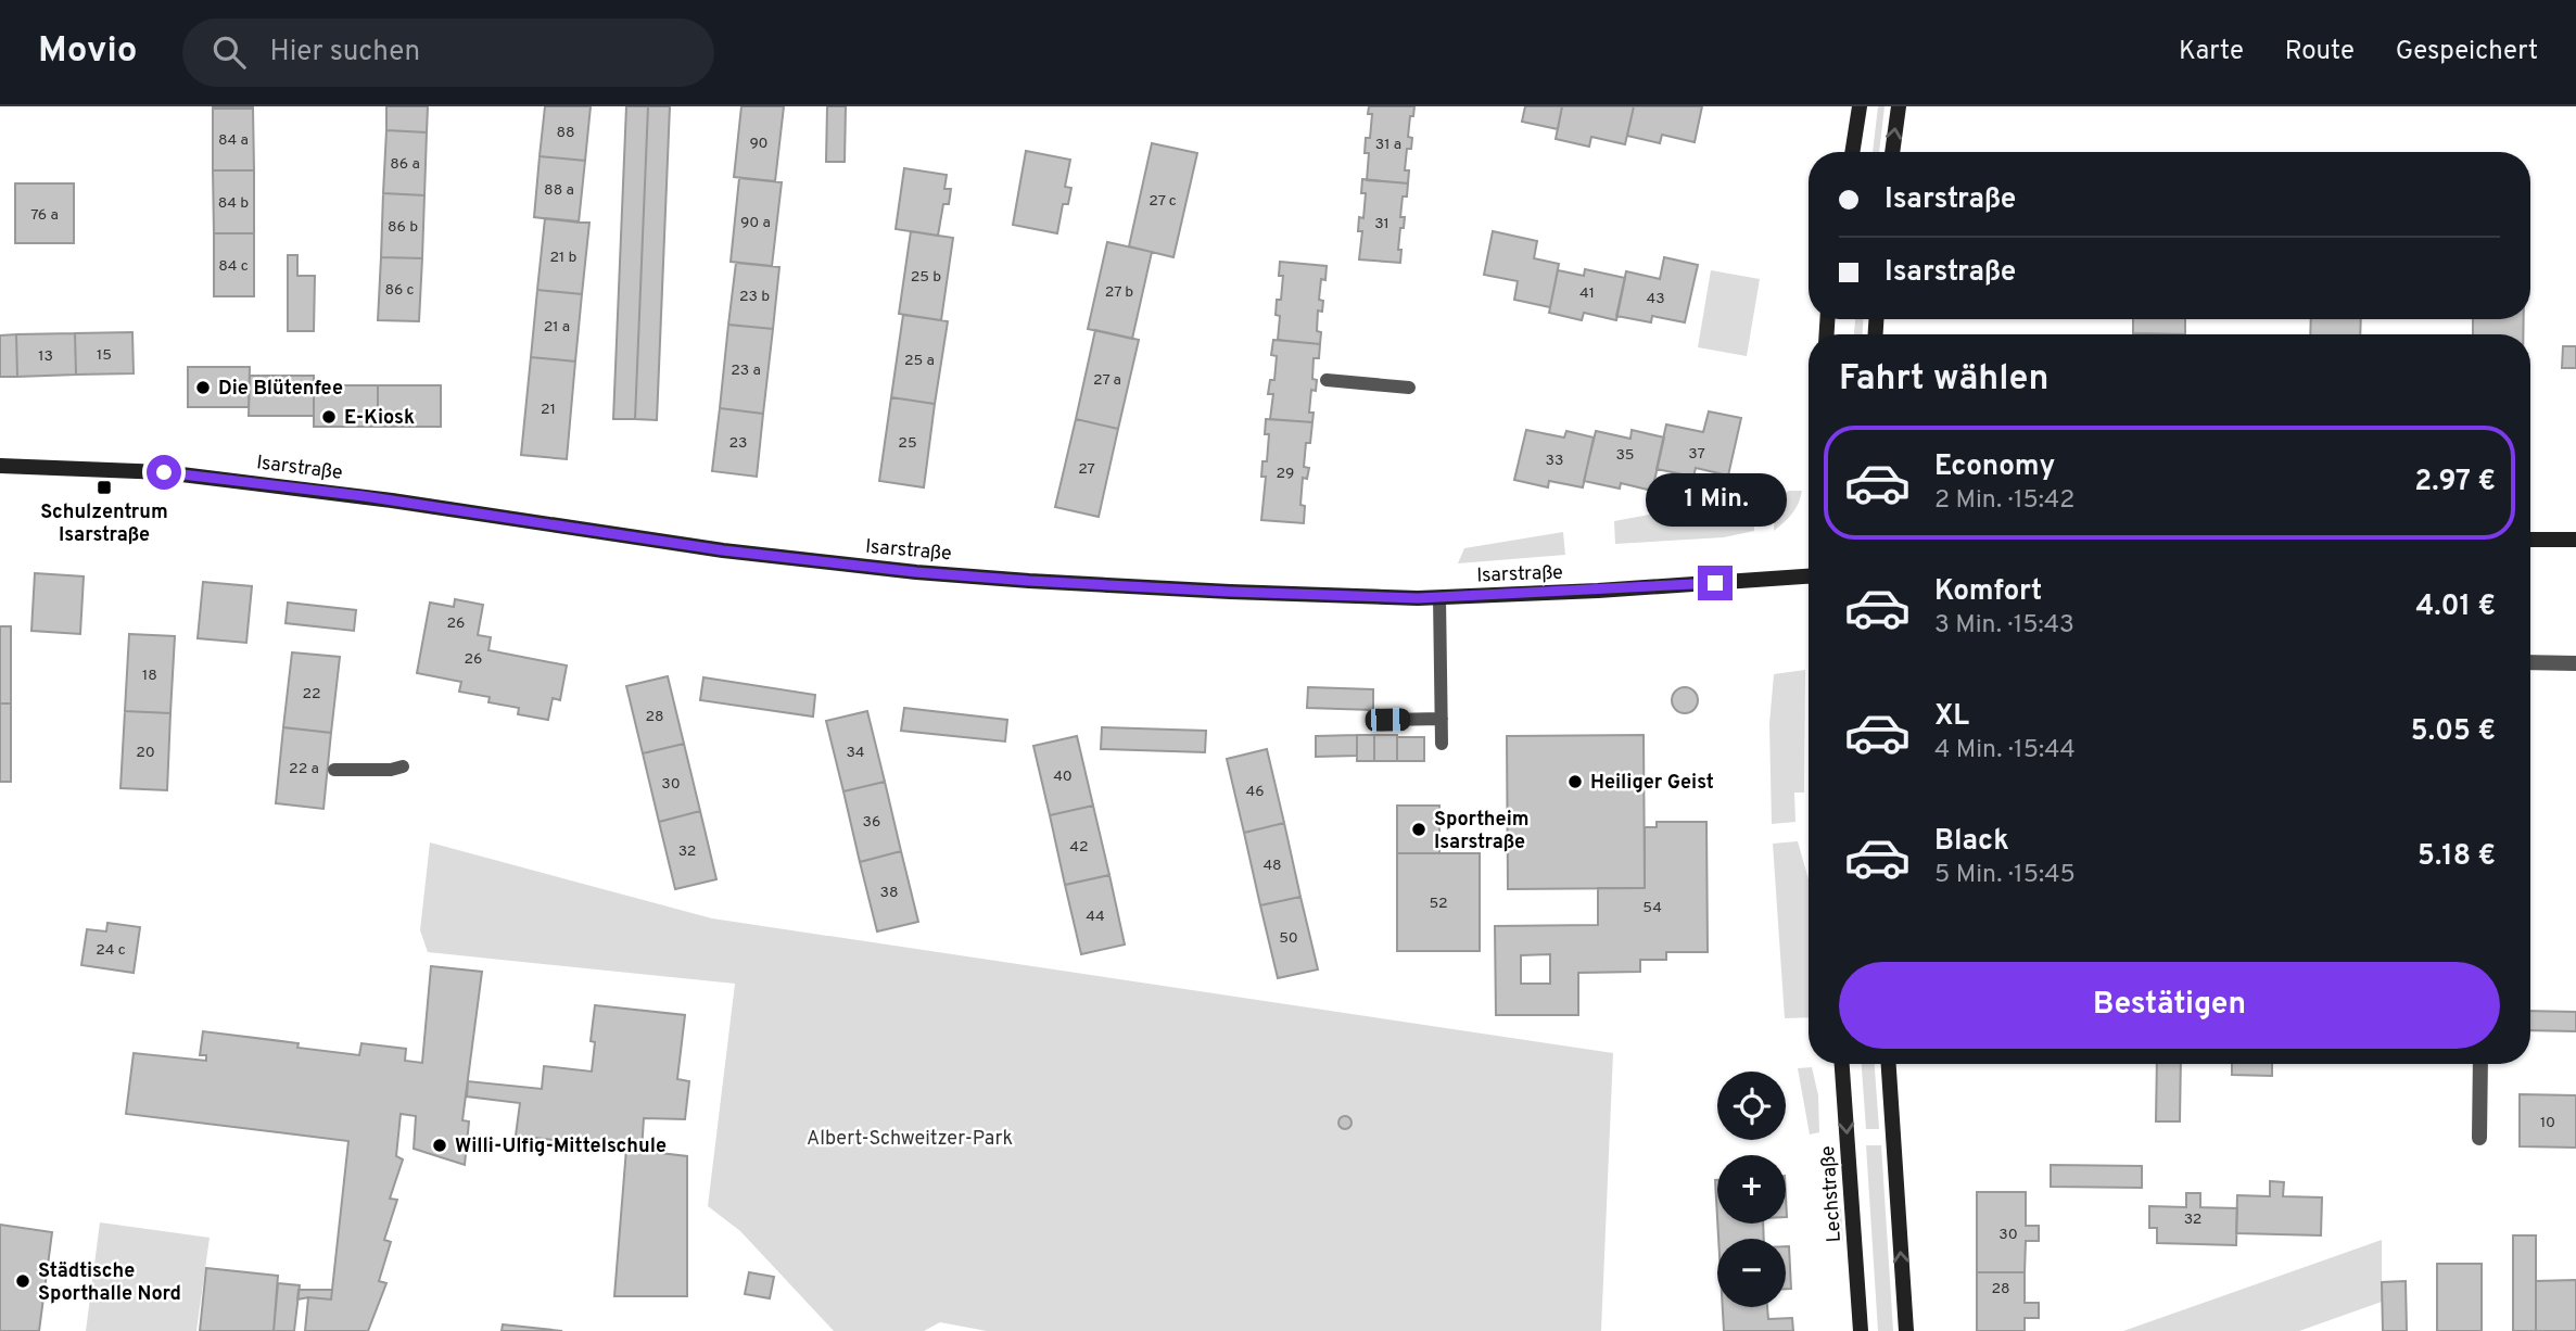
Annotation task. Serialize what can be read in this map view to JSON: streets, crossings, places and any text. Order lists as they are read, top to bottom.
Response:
{
  "streets": {
    "street": ["Isarstraße", "Lechstraße"]
  },
  "parks": ["Albert-Schweitzer-Park"],
  "places": {
    "other": [
      "Die Blütenfee",
      "E-Kiosk",
      "Heiliger Geist",
      "Sportheim Isarstraße",
      "Willi-Ulfig-Mittelschule",
      "Städtische Sporthalle Nord"
    ],
    "transit": ["Schulzentrum Isarstraße"]
  },
  "house_numbers": [
    "88",
    "84 a",
    "90",
    "31 a",
    "86 a",
    "88 a",
    "27 c",
    "84 b",
    "76 a",
    "90 a",
    "31",
    "86 b",
    "21 b",
    "84 c",
    "25 b",
    "86 c",
    "27 b",
    "41",
    "23 b",
    "43",
    "21 a",
    "15",
    "13",
    "25 a",
    "23 a",
    "27 a",
    "21",
    "23",
    "25",
    "37",
    "35",
    "33",
    "27",
    "29",
    "26",
    "26",
    "18",
    "22",
    "28",
    "20",
    "34",
    "22 a",
    "40",
    "30",
    "46",
    "36",
    "42",
    "32",
    "48",
    "38",
    "52",
    "54",
    "44",
    "50",
    "24 c",
    "10",
    "32",
    "30",
    "28"
  ],
  "page": {
    "header": "Movio",
    "search": "Hier suchen",
    "nav": ["Karte", "Route", "Gespeichert"],
    "banner": ["Isarstraße", "Isarstraße"],
    "heading": "Fahrt wählen",
    "list": [
      {
        "name": "Economy",
        "note": "2 Min. · 15:42",
        "value": "2.97 €"
      },
      {
        "name": "Komfort",
        "note": "3 Min. · 15:43",
        "value": "4.01 €"
      },
      {
        "name": "XL",
        "note": "4 Min. · 15:44",
        "value": "5.05 €"
      },
      {
        "name": "Black",
        "note": "5 Min. · 15:45",
        "value": "5.18 €"
      }
    ],
    "bubble": "1 Min.",
    "buttons": "Bestätigen",
    "map_buttons": ["+", "−"]
  }
}
